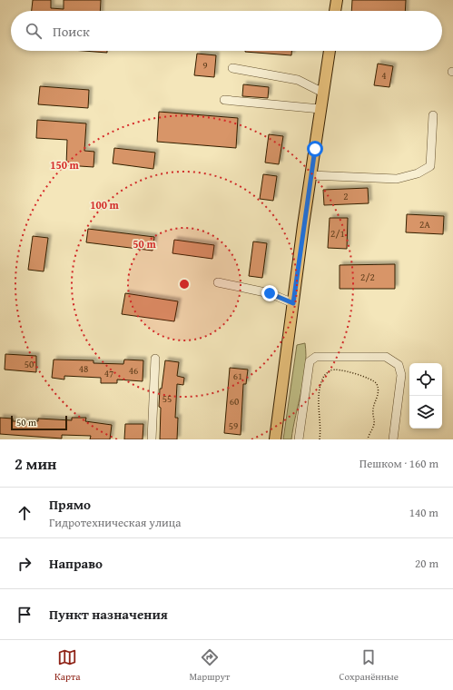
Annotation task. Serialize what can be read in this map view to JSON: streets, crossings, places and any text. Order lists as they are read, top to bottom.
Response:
{
  "house_numbers": [
    "9",
    "4",
    "2",
    "2А",
    "2/1",
    "2/2",
    "50",
    "48",
    "46",
    "47",
    "61",
    "55",
    "60",
    "59"
  ],
  "scale_bar": "50 m",
  "page": {
    "search": "Поиск",
    "scale": "50 m",
    "heading": ["2 мин", "Пешком · 160 m"],
    "list": [
      ["Прямо", "Гидротехническая улица", "140 m"],
      ["Направо", "20 m"],
      "Пункт назначения"
    ],
    "nav": ["Карта", "Маршрут", "Сохранённые"]
  },
  "rings": ["150 m", "100 m", "50 m"]
}
